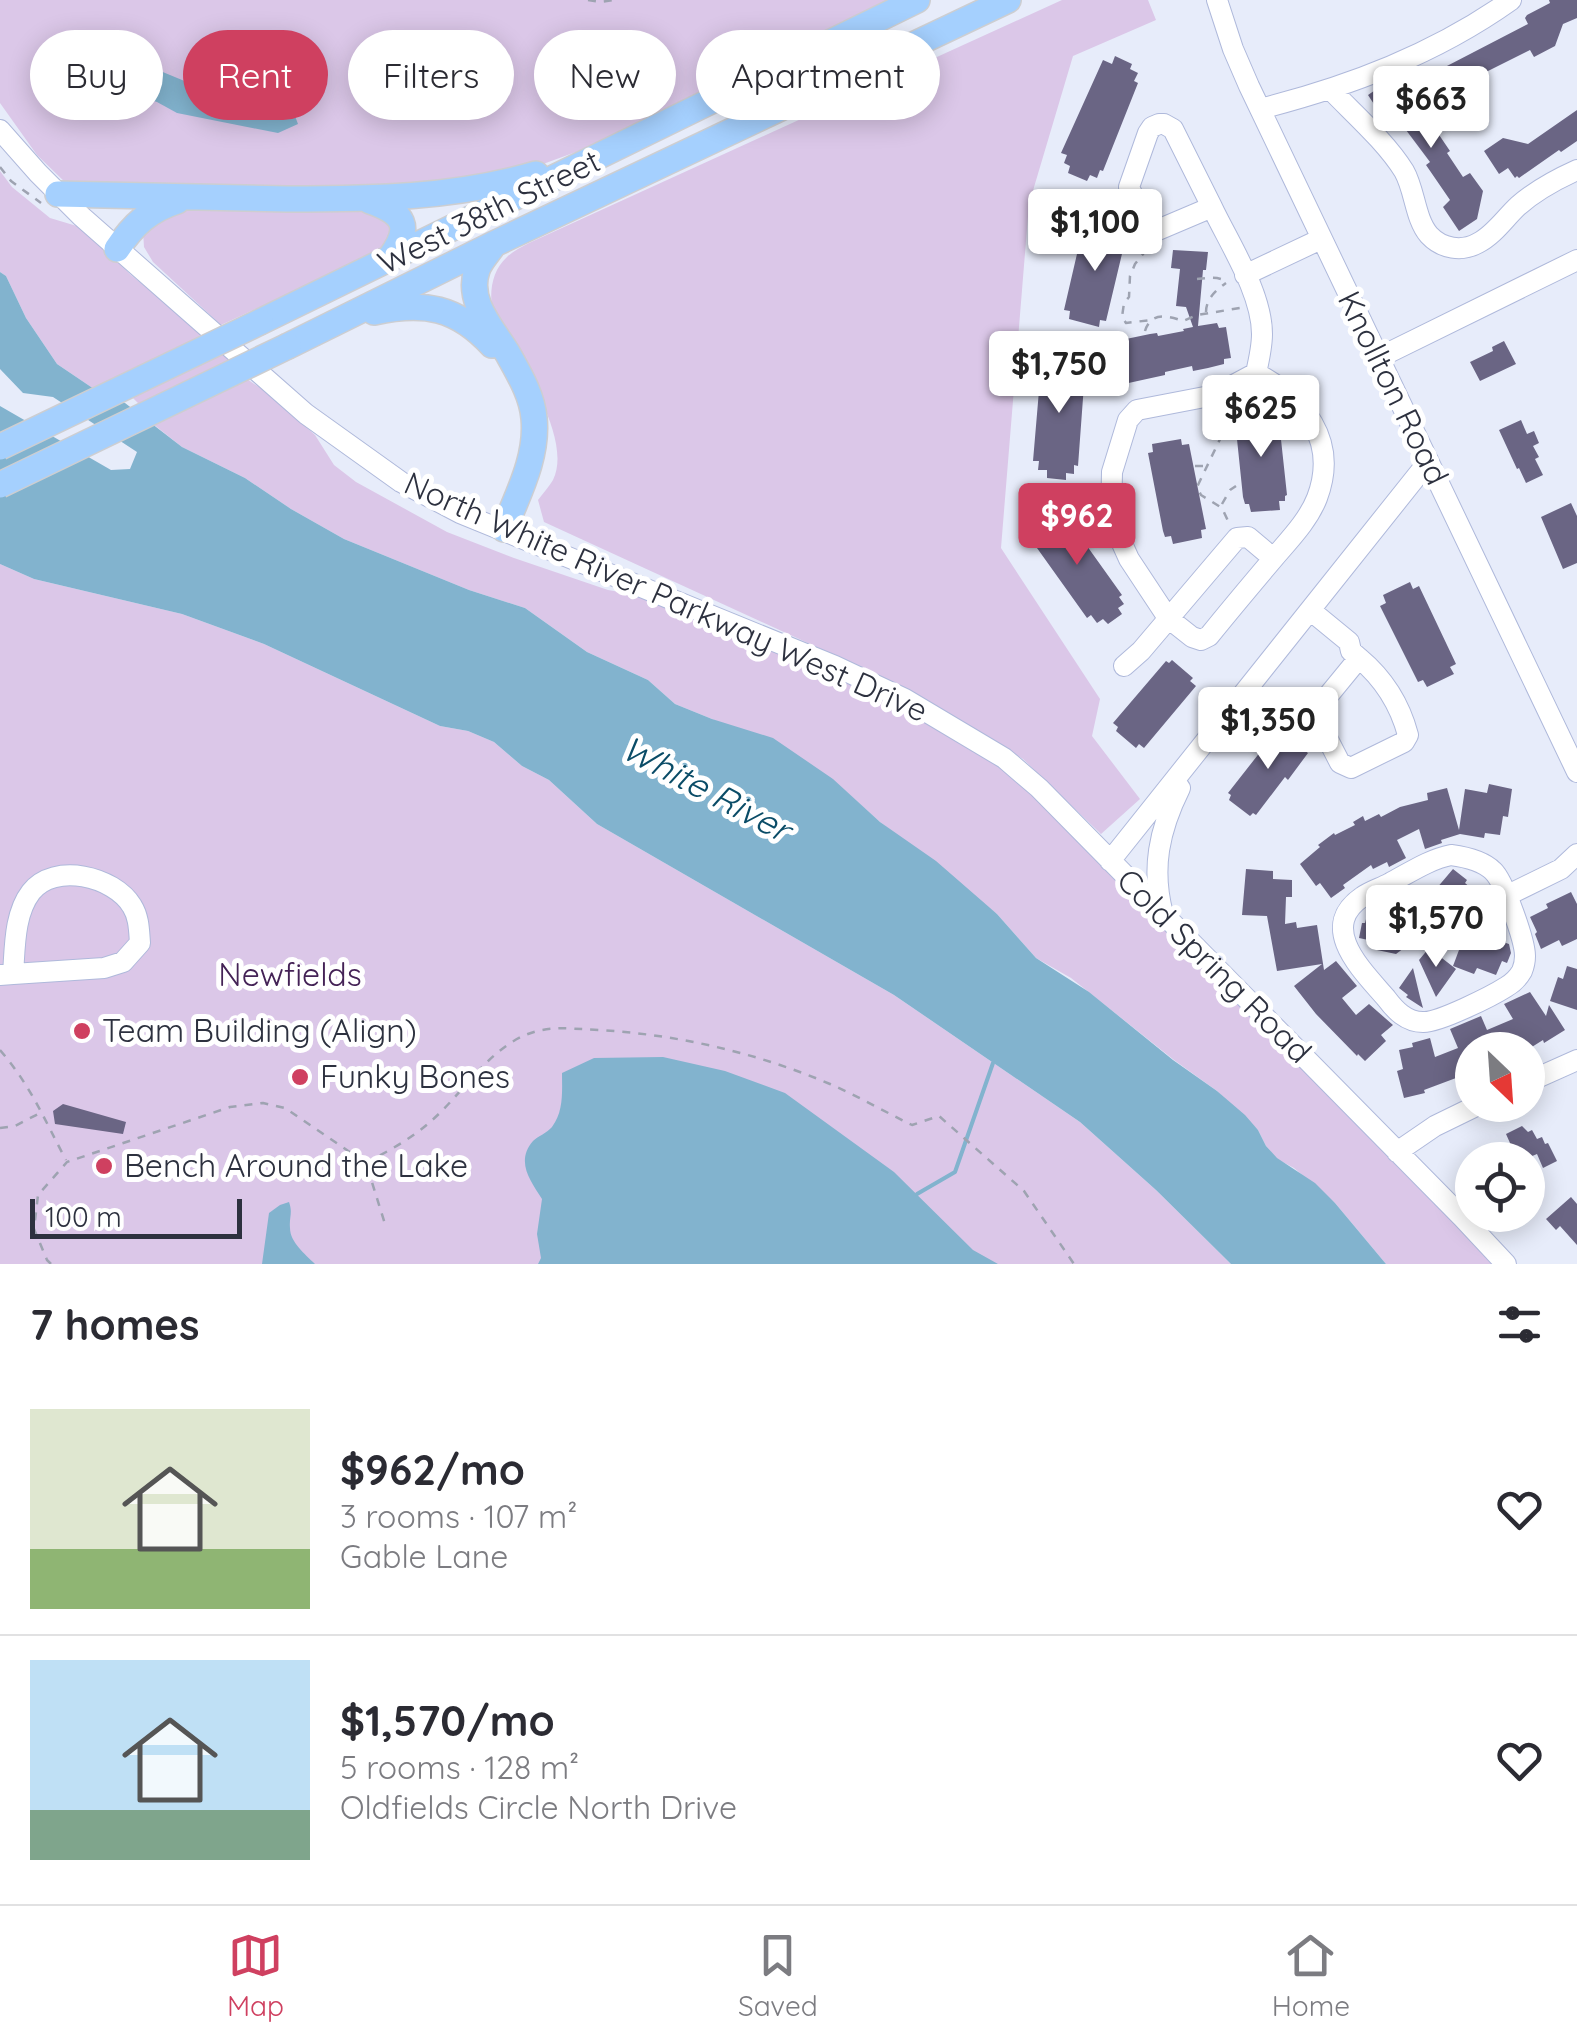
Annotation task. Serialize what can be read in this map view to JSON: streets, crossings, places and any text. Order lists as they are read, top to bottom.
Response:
{
  "streets": {
    "main road": ["West 38th Street"],
    "street": ["Knollton Road", "North White River Parkway West Drive", "Cold Spring Road"]
  },
  "crossings": [
    ["Knollton Road", "Cold Spring Road"],
    ["North White River Parkway West Drive", "Cold Spring Road"]
  ],
  "water": ["White River"],
  "parks": ["Newfields"],
  "places": ["Team Building (Align)", "Funky Bones", "Bench Around the Lake"],
  "scale_bar": "100 m",
  "north": "bottom right",
  "page": {
    "chip": [
      "Buy",
      "Rent",
      "Filters",
      "New",
      "Apartment"
    ],
    "price": [
      "$663",
      "$1,100",
      "$1,750",
      "$625",
      "$962",
      "$1,350",
      "$1,570"
    ],
    "scale": "100 m",
    "heading": "7 homes",
    "list": [
      {
        "name": "$962/mo",
        "note": "3 rooms · 107 m² · Gable Lane"
      },
      {
        "name": "$1,570/mo",
        "note": "5 rooms · 128 m² · Oldfields Circle North Drive"
      }
    ],
    "tabs": ["Map", "Saved", "Home"]
  }
}
